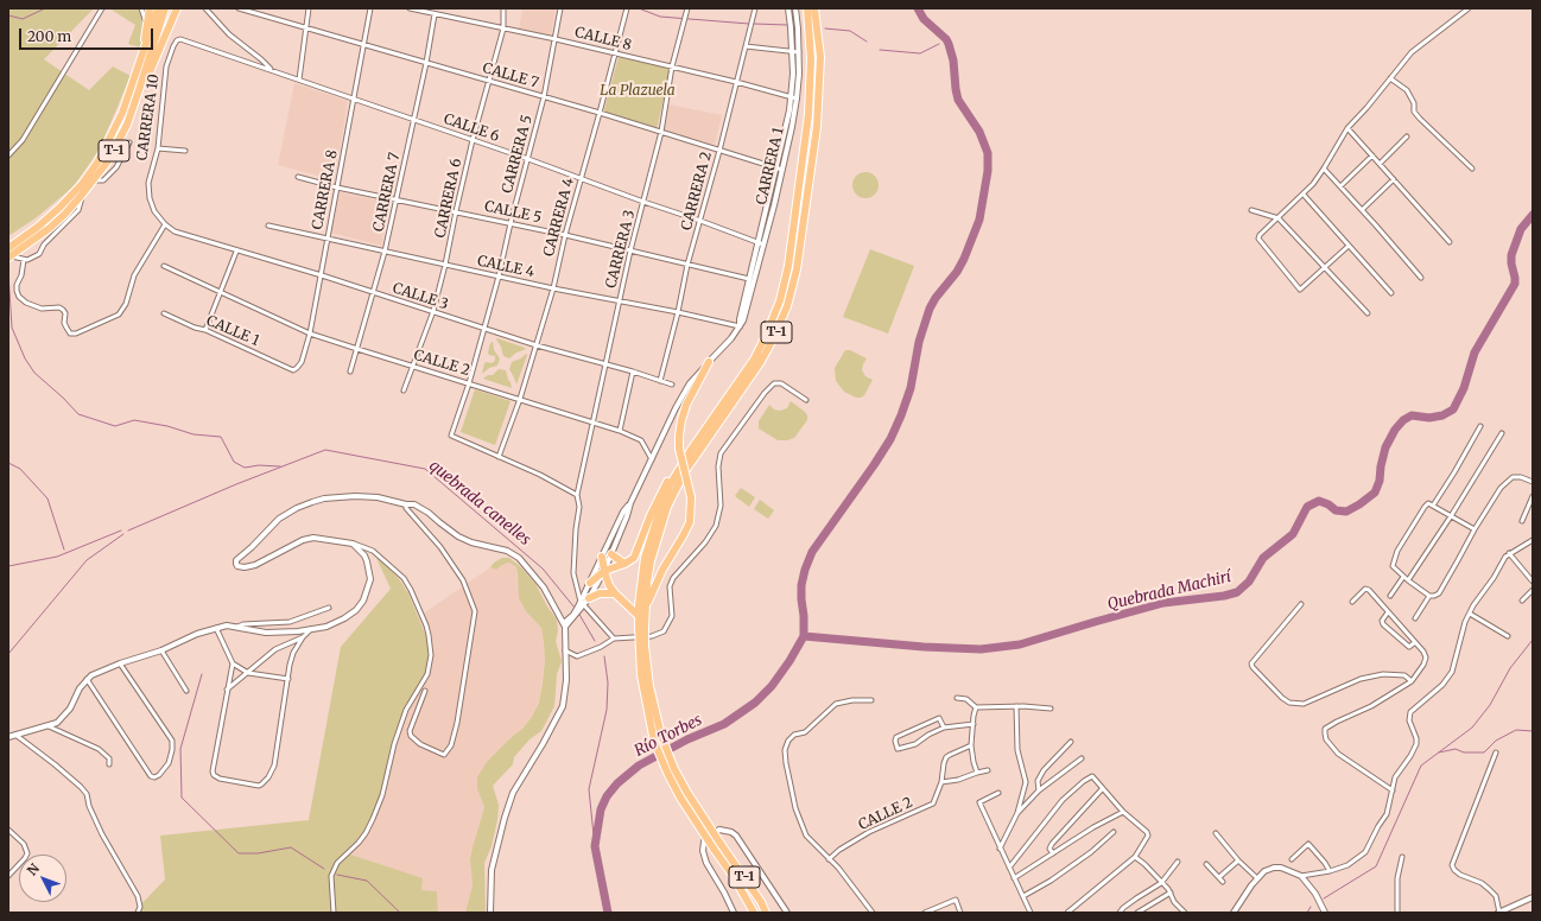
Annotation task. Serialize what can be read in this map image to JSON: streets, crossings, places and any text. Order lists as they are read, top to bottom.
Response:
{
  "streets": {
    "highway": ["T-1"],
    "street": [
      "CALLE 8",
      "CALLE 7",
      "CARRERA 10",
      "CALLE 6",
      "CARRERA 5",
      "CARRERA 1",
      "CARRERA 8",
      "CARRERA 2",
      "CARRERA 7",
      "CARRERA 6",
      "CALLE 5",
      "CARRERA 4",
      "CARRERA 3",
      "CALLE 4",
      "CALLE 3",
      "CALLE 1",
      "CALLE 2"
    ]
  },
  "crossings": [
    ["CALLE 8", "CARRERA 5"],
    ["CALLE 8", "CARRERA 1"],
    ["CALLE 8", "CARRERA 2"],
    ["CALLE 8", "CARRERA 7"],
    ["CALLE 8", "CARRERA 6"],
    ["CALLE 8", "CARRERA 4"],
    ["CALLE 8", "CARRERA 3"],
    ["CALLE 7", "CARRERA 5"],
    ["CALLE 7", "CARRERA 1"],
    ["CALLE 7", "CARRERA 8"],
    ["CALLE 7", "CARRERA 2"],
    ["CALLE 7", "CARRERA 7"],
    ["CALLE 7", "CARRERA 6"],
    ["CALLE 7", "CARRERA 4"],
    ["CALLE 7", "CARRERA 3"],
    ["CARRERA 10", "CALLE 6"],
    ["CARRERA 10", "CALLE 3"],
    ["CALLE 6", "CARRERA 5"],
    ["CALLE 6", "CARRERA 1"],
    ["CALLE 6", "CARRERA 8"],
    ["CALLE 6", "CARRERA 2"],
    ["CALLE 6", "CARRERA 7"],
    ["CALLE 6", "CARRERA 6"],
    ["CALLE 6", "CARRERA 4"],
    ["CALLE 6", "CARRERA 3"],
    ["CARRERA 5", "CALLE 5"],
    ["CARRERA 5", "CARRERA 4"],
    ["CARRERA 5", "CALLE 4"],
    ["CARRERA 5", "CALLE 3"],
    ["CARRERA 5", "CALLE 2"],
    ["CARRERA 1", "CALLE 5"],
    ["CARRERA 1", "CALLE 4"],
    ["CARRERA 1", "CALLE 2"],
    ["CARRERA 8", "CALLE 5"],
    ["CARRERA 8", "CALLE 4"],
    ["CARRERA 8", "CALLE 3"],
    ["CARRERA 8", "CALLE 1"],
    ["CARRERA 8", "CALLE 2"],
    ["CARRERA 2", "CALLE 5"],
    ["CARRERA 2", "CALLE 4"],
    ["CARRERA 2", "CALLE 3"],
    ["CARRERA 7", "CALLE 5"],
    ["CARRERA 7", "CALLE 4"],
    ["CARRERA 7", "CALLE 3"],
    ["CARRERA 7", "CALLE 2"],
    ["CARRERA 6", "CALLE 5"],
    ["CARRERA 6", "CALLE 4"],
    ["CARRERA 6", "CALLE 3"],
    ["CARRERA 6", "CALLE 2"],
    ["CALLE 5", "CARRERA 4"],
    ["CALLE 5", "CARRERA 3"],
    ["CARRERA 4", "CALLE 4"],
    ["CARRERA 4", "CALLE 3"],
    ["CARRERA 4", "CALLE 2"],
    ["CARRERA 3", "CALLE 4"],
    ["CARRERA 3", "CALLE 3"],
    ["CARRERA 3", "CALLE 2"]
  ],
  "water": ["quebrada canelles", "Quebrada Machirí", "Río Torbes"],
  "parks": ["La Plazuela"],
  "scale_bar": "200 m",
  "north": "top left"
}
